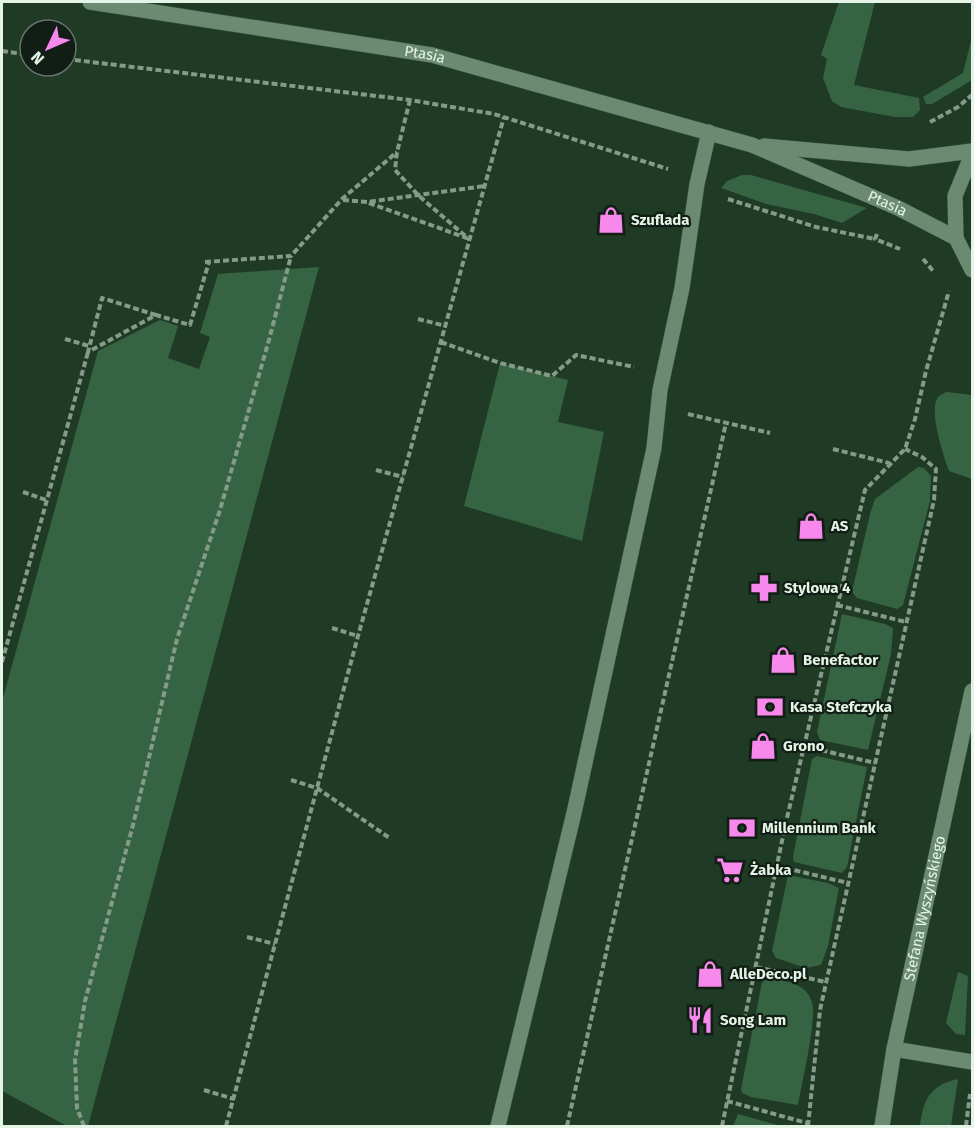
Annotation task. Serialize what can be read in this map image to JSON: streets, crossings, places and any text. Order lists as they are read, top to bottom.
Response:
{
  "streets": {
    "street": ["Ptasia", "Stefana Wyszyńskiego"]
  },
  "places": {
    "shop": [
      "Szuflada",
      "AS",
      "Benefactor",
      "Grono",
      "AlleDeco.pl"
    ],
    "pharmacy": ["Stylowa 4"],
    "bank": ["Kasa Stefczyka", "Millennium Bank"],
    "supermarket": ["Żabka"],
    "restaurant": ["Song Lam"]
  },
  "north": "bottom left"
}
